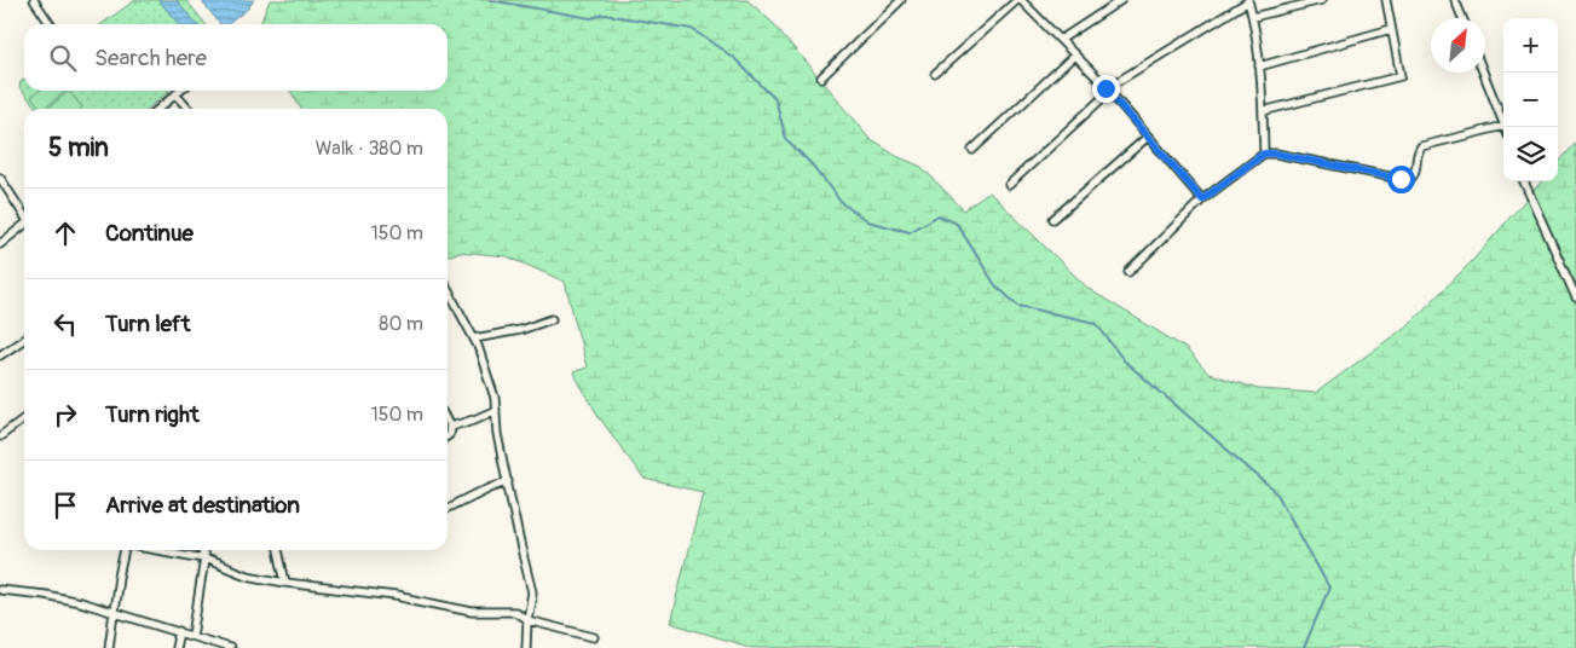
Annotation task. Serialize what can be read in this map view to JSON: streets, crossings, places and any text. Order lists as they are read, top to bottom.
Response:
{
  "north": "top right",
  "page": {
    "map_buttons": ["+", "−"],
    "search": "Search here",
    "heading": ["5 min", "Walk · 380 m"],
    "list": [
      ["Continue", "150 m"],
      ["Turn left", "80 m"],
      ["Turn right", "150 m"],
      "Arrive at destination"
    ]
  }
}
